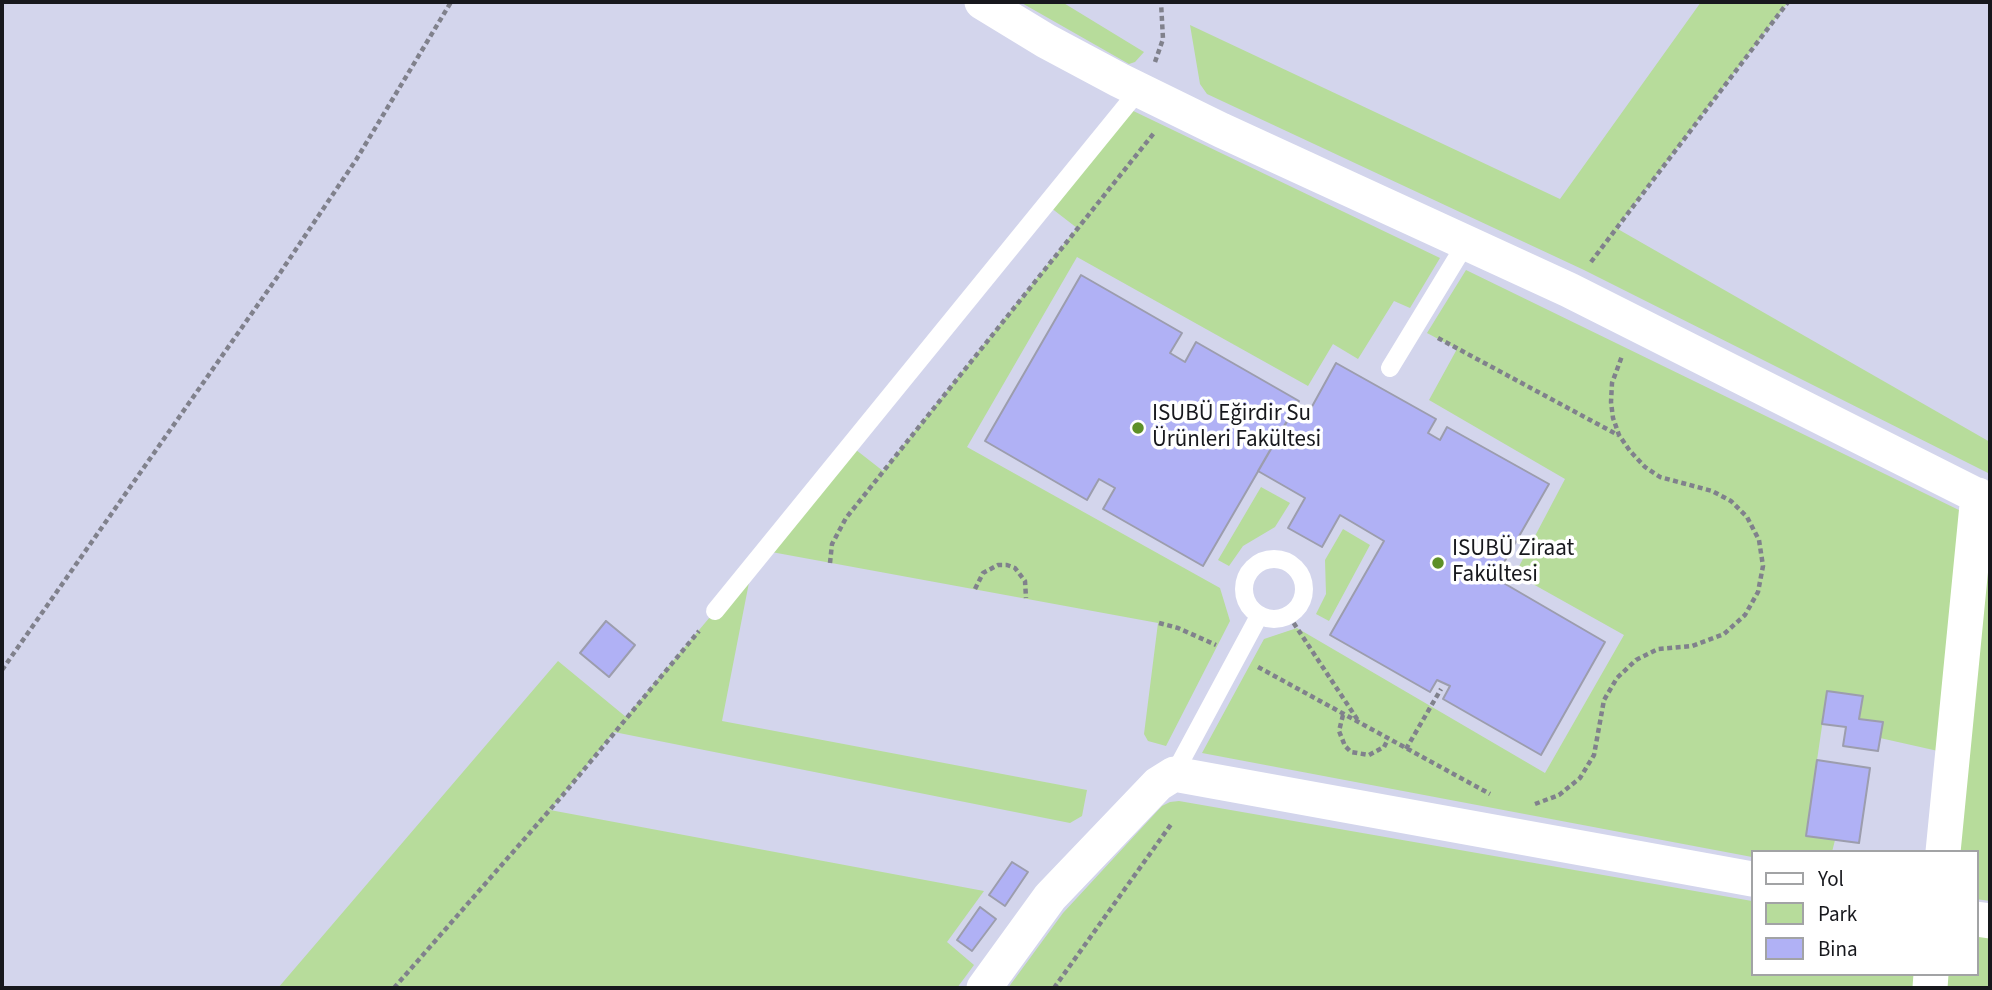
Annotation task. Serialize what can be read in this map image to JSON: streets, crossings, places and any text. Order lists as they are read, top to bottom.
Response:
{
  "places": ["ISUBÜ Eğirdir Su Ürünleri Fakültesi", "ISUBÜ Ziraat Fakültesi"],
  "legend": ["Yol", "Park", "Bina"]
}
